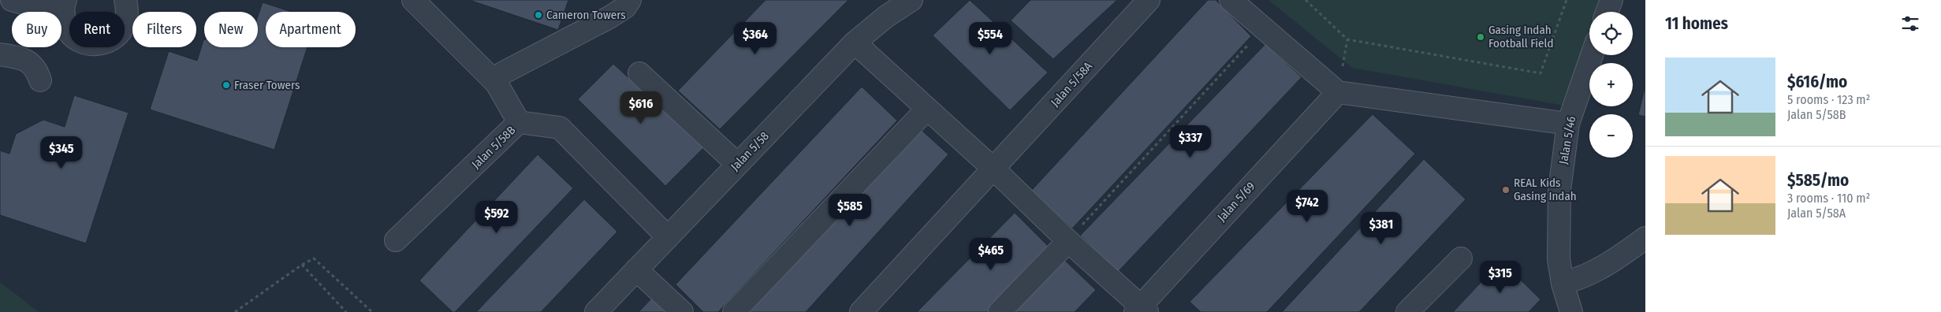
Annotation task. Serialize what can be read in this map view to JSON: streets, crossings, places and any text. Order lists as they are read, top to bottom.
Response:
{
  "streets": {
    "street": [
      "Jalan 5/58A",
      "Jalan 5/46",
      "Jalan 5/58B",
      "Jalan 5/58",
      "Jalan 5/69"
    ]
  },
  "crossings": [
    ["Jalan 5/58B", "Jalan 5/58"]
  ],
  "places": [
    "Cameron Towers",
    "Gasing Indah Football Field",
    "Fraser Towers",
    "REAL Kids Gasing Indah"
  ],
  "page": {
    "heading": "11 homes",
    "map_buttons": ["+", "−"],
    "chip": [
      "Buy",
      "Rent",
      "Filters",
      "New",
      "Apartment"
    ],
    "price": [
      "$364",
      "$554",
      "$616",
      "$337",
      "$345",
      "$742",
      "$585",
      "$592",
      "$381",
      "$465",
      "$315"
    ],
    "list": [
      {
        "name": "$616/mo",
        "note": "5 rooms · 123 m² · Jalan 5/58B"
      },
      {
        "name": "$585/mo",
        "note": "3 rooms · 110 m² · Jalan 5/58A"
      }
    ]
  }
}
